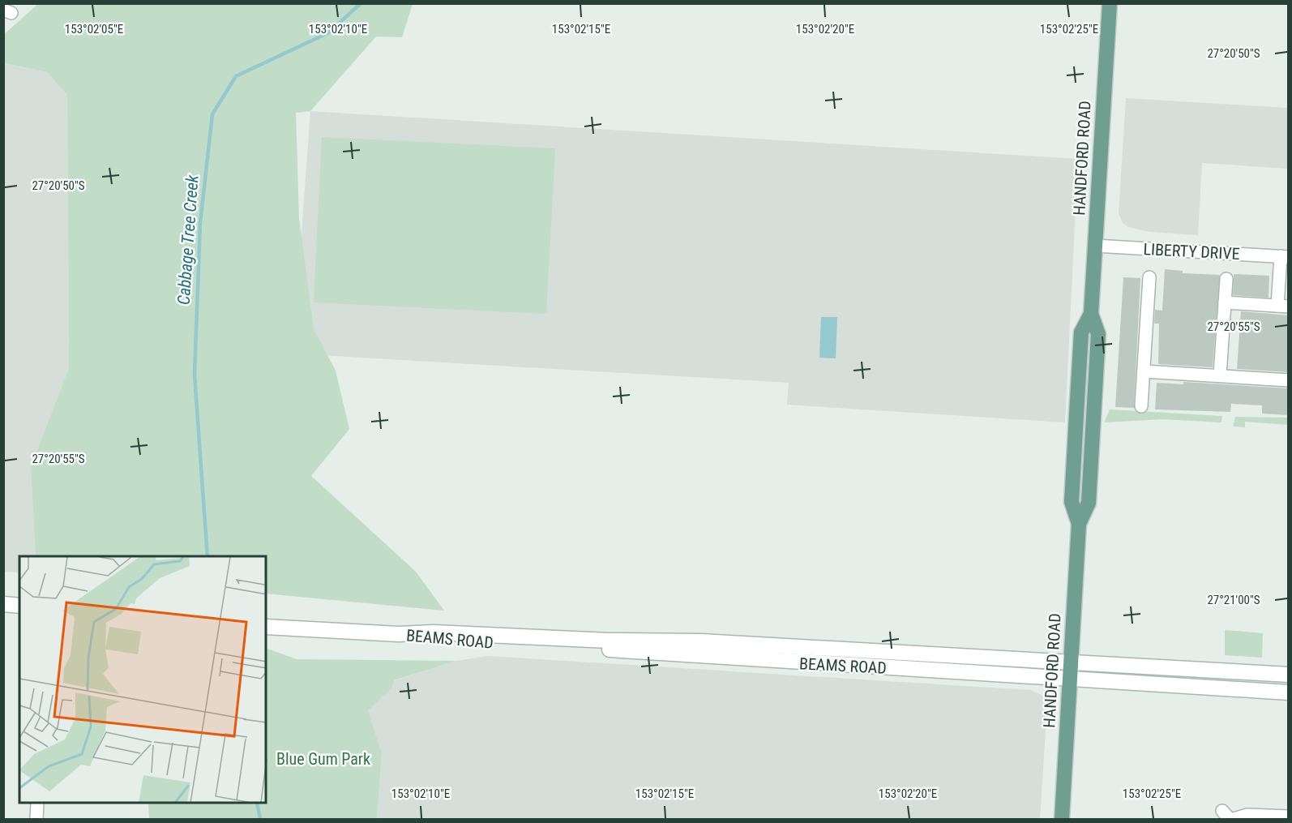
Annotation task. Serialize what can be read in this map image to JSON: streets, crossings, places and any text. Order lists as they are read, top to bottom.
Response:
{
  "streets": {
    "main road": ["HANDFORD ROAD", "BEAMS ROAD"],
    "street": ["LIBERTY DRIVE"]
  },
  "crossings": [
    ["HANDFORD ROAD", "LIBERTY DRIVE"],
    ["HANDFORD ROAD", "BEAMS ROAD"]
  ],
  "water": ["Cabbage Tree Creek"],
  "parks": ["Blue Gum Park"],
  "coordinates": [
    "153°02'05\"E",
    "153°02'10\"E",
    "153°02'15\"E",
    "153°02'20\"E",
    "153°02'25\"E",
    "27°20'50\"S",
    "27°20'55\"S",
    "27°21'00\"S"
  ]
}
